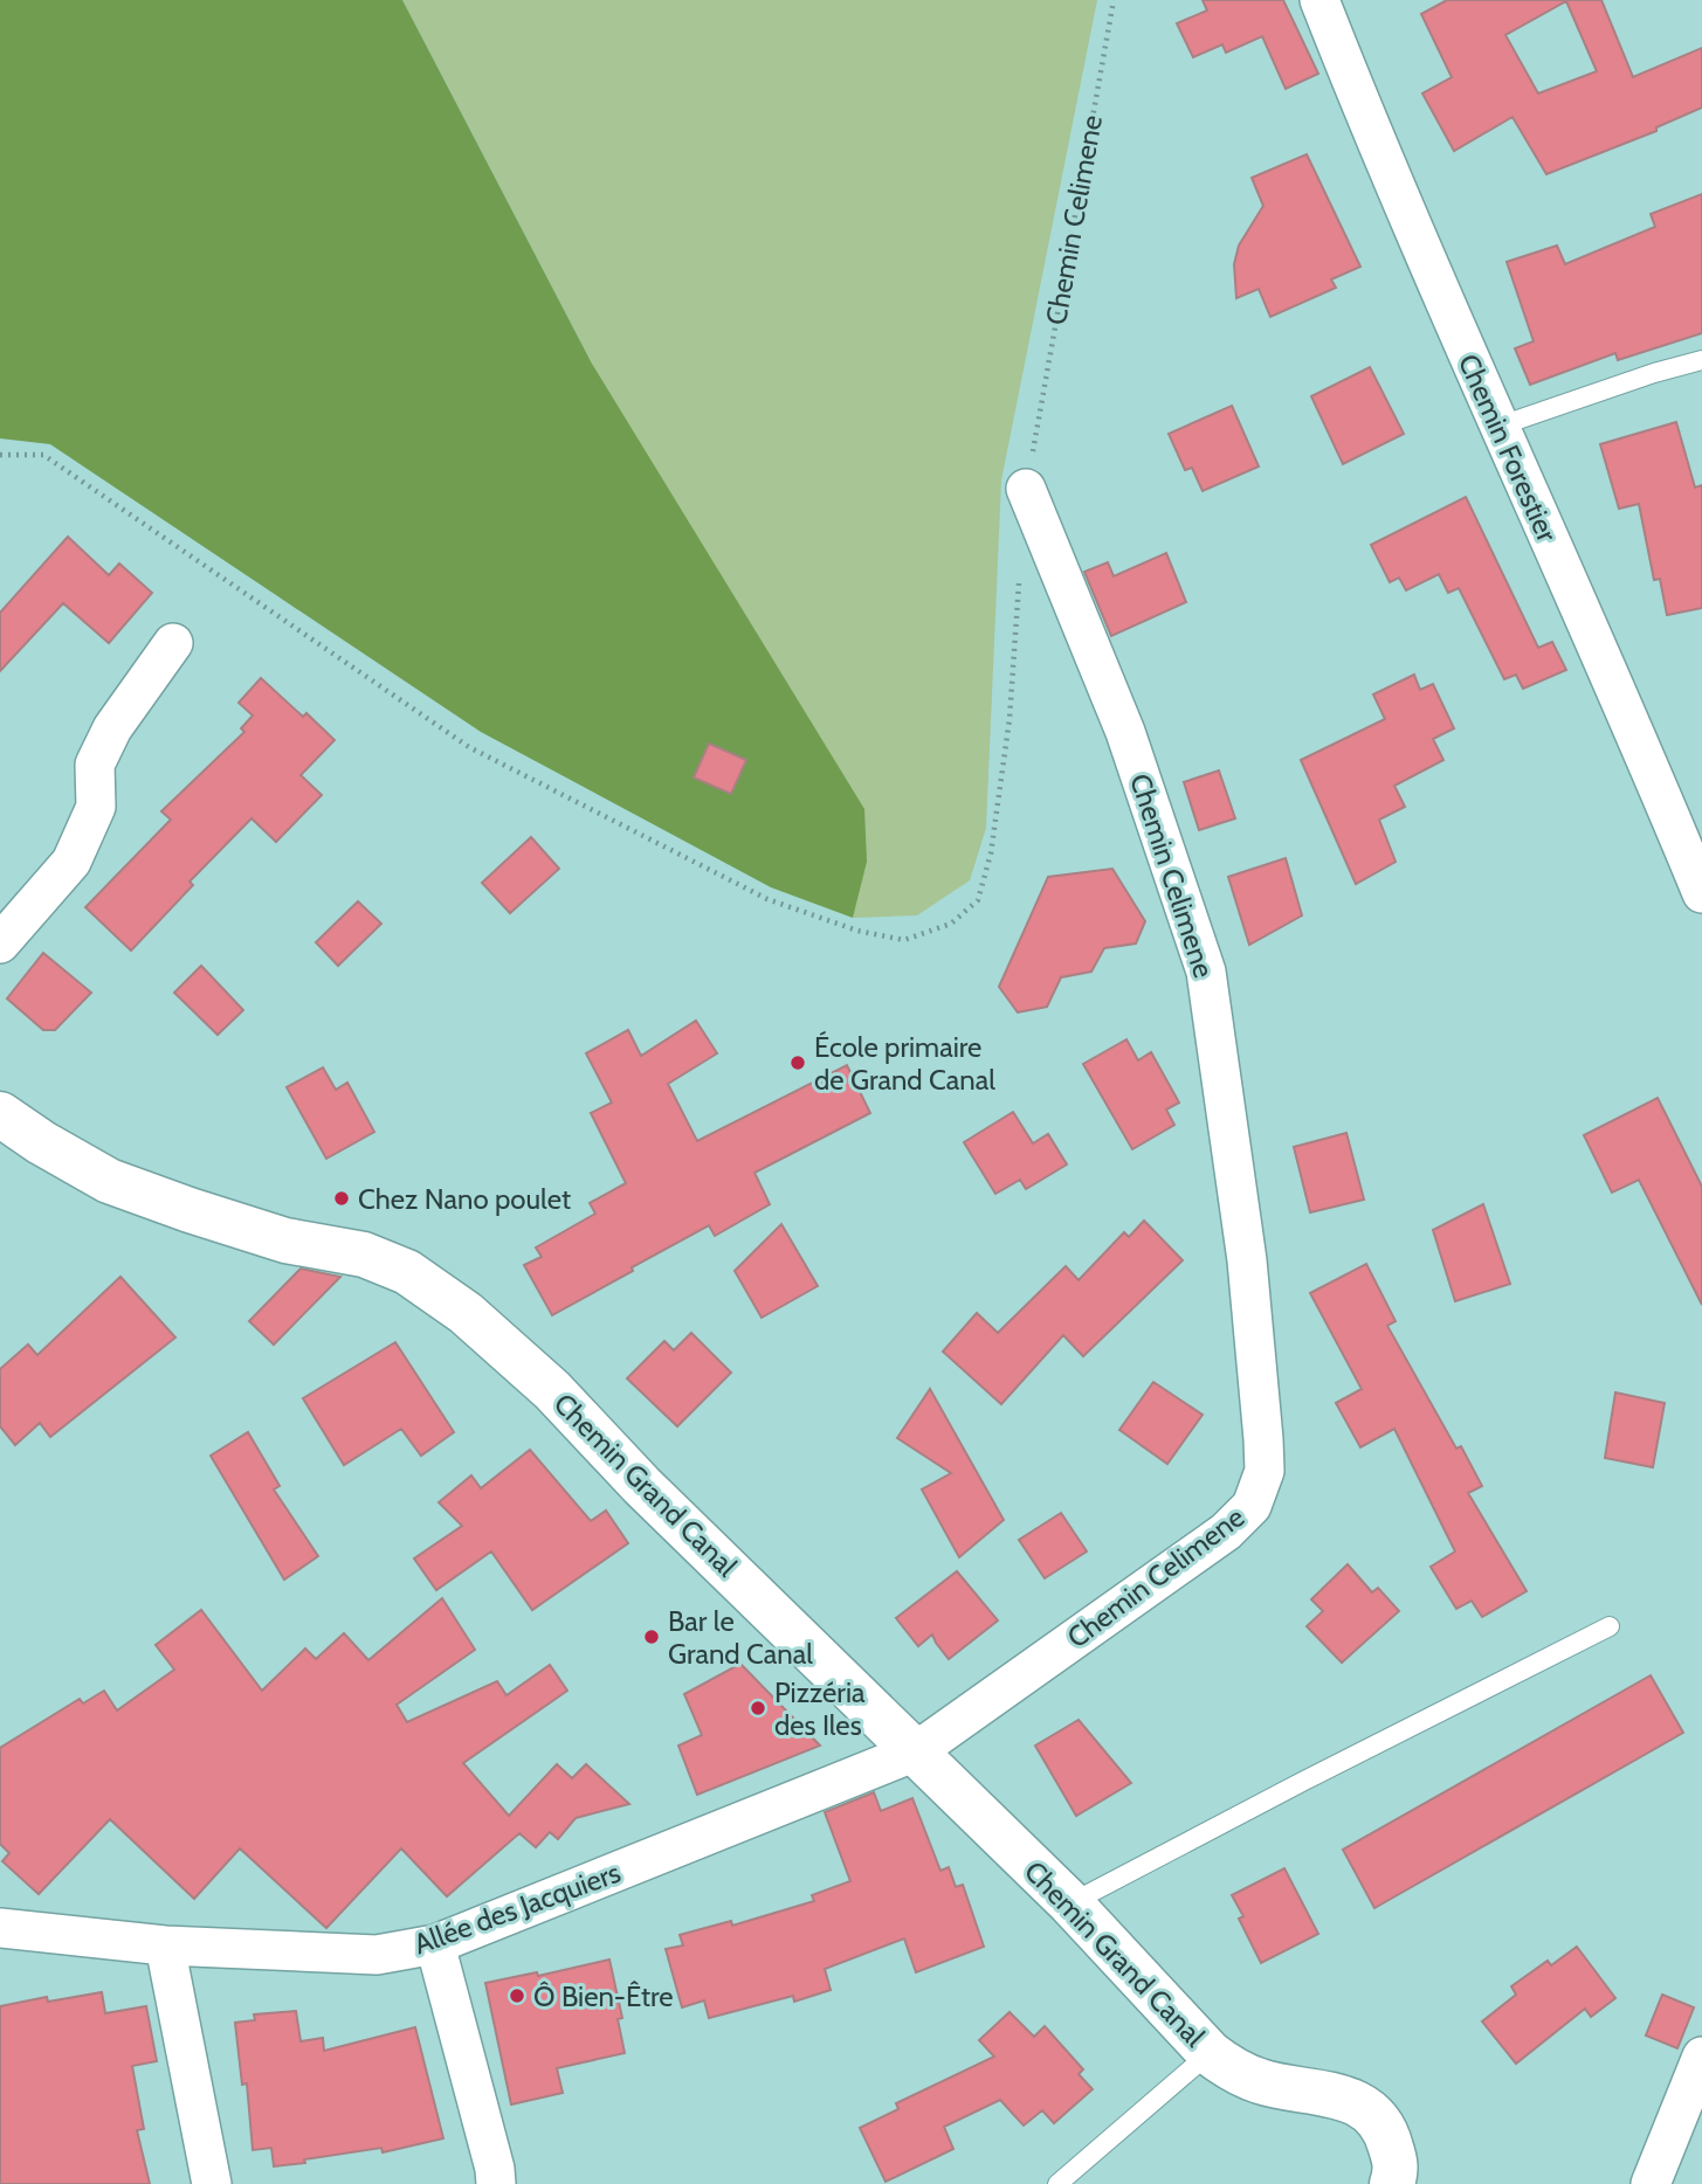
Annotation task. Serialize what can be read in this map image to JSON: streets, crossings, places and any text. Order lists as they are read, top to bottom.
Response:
{
  "streets": {
    "street": [
      "Chemin Celimene",
      "Chemin Forestier",
      "Chemin Grand Canal",
      "Allée des Jacquiers"
    ]
  },
  "crossings": [
    ["Chemin Celimene", "Chemin Grand Canal"],
    ["Chemin Celimene", "Allée des Jacquiers"],
    ["Chemin Grand Canal", "Allée des Jacquiers"]
  ],
  "places": [
    "École primaire de Grand Canal",
    "Chez Nano poulet",
    "Bar le Grand Canal",
    "Pizzéria des Iles",
    "Ô Bien-Être"
  ]
}
